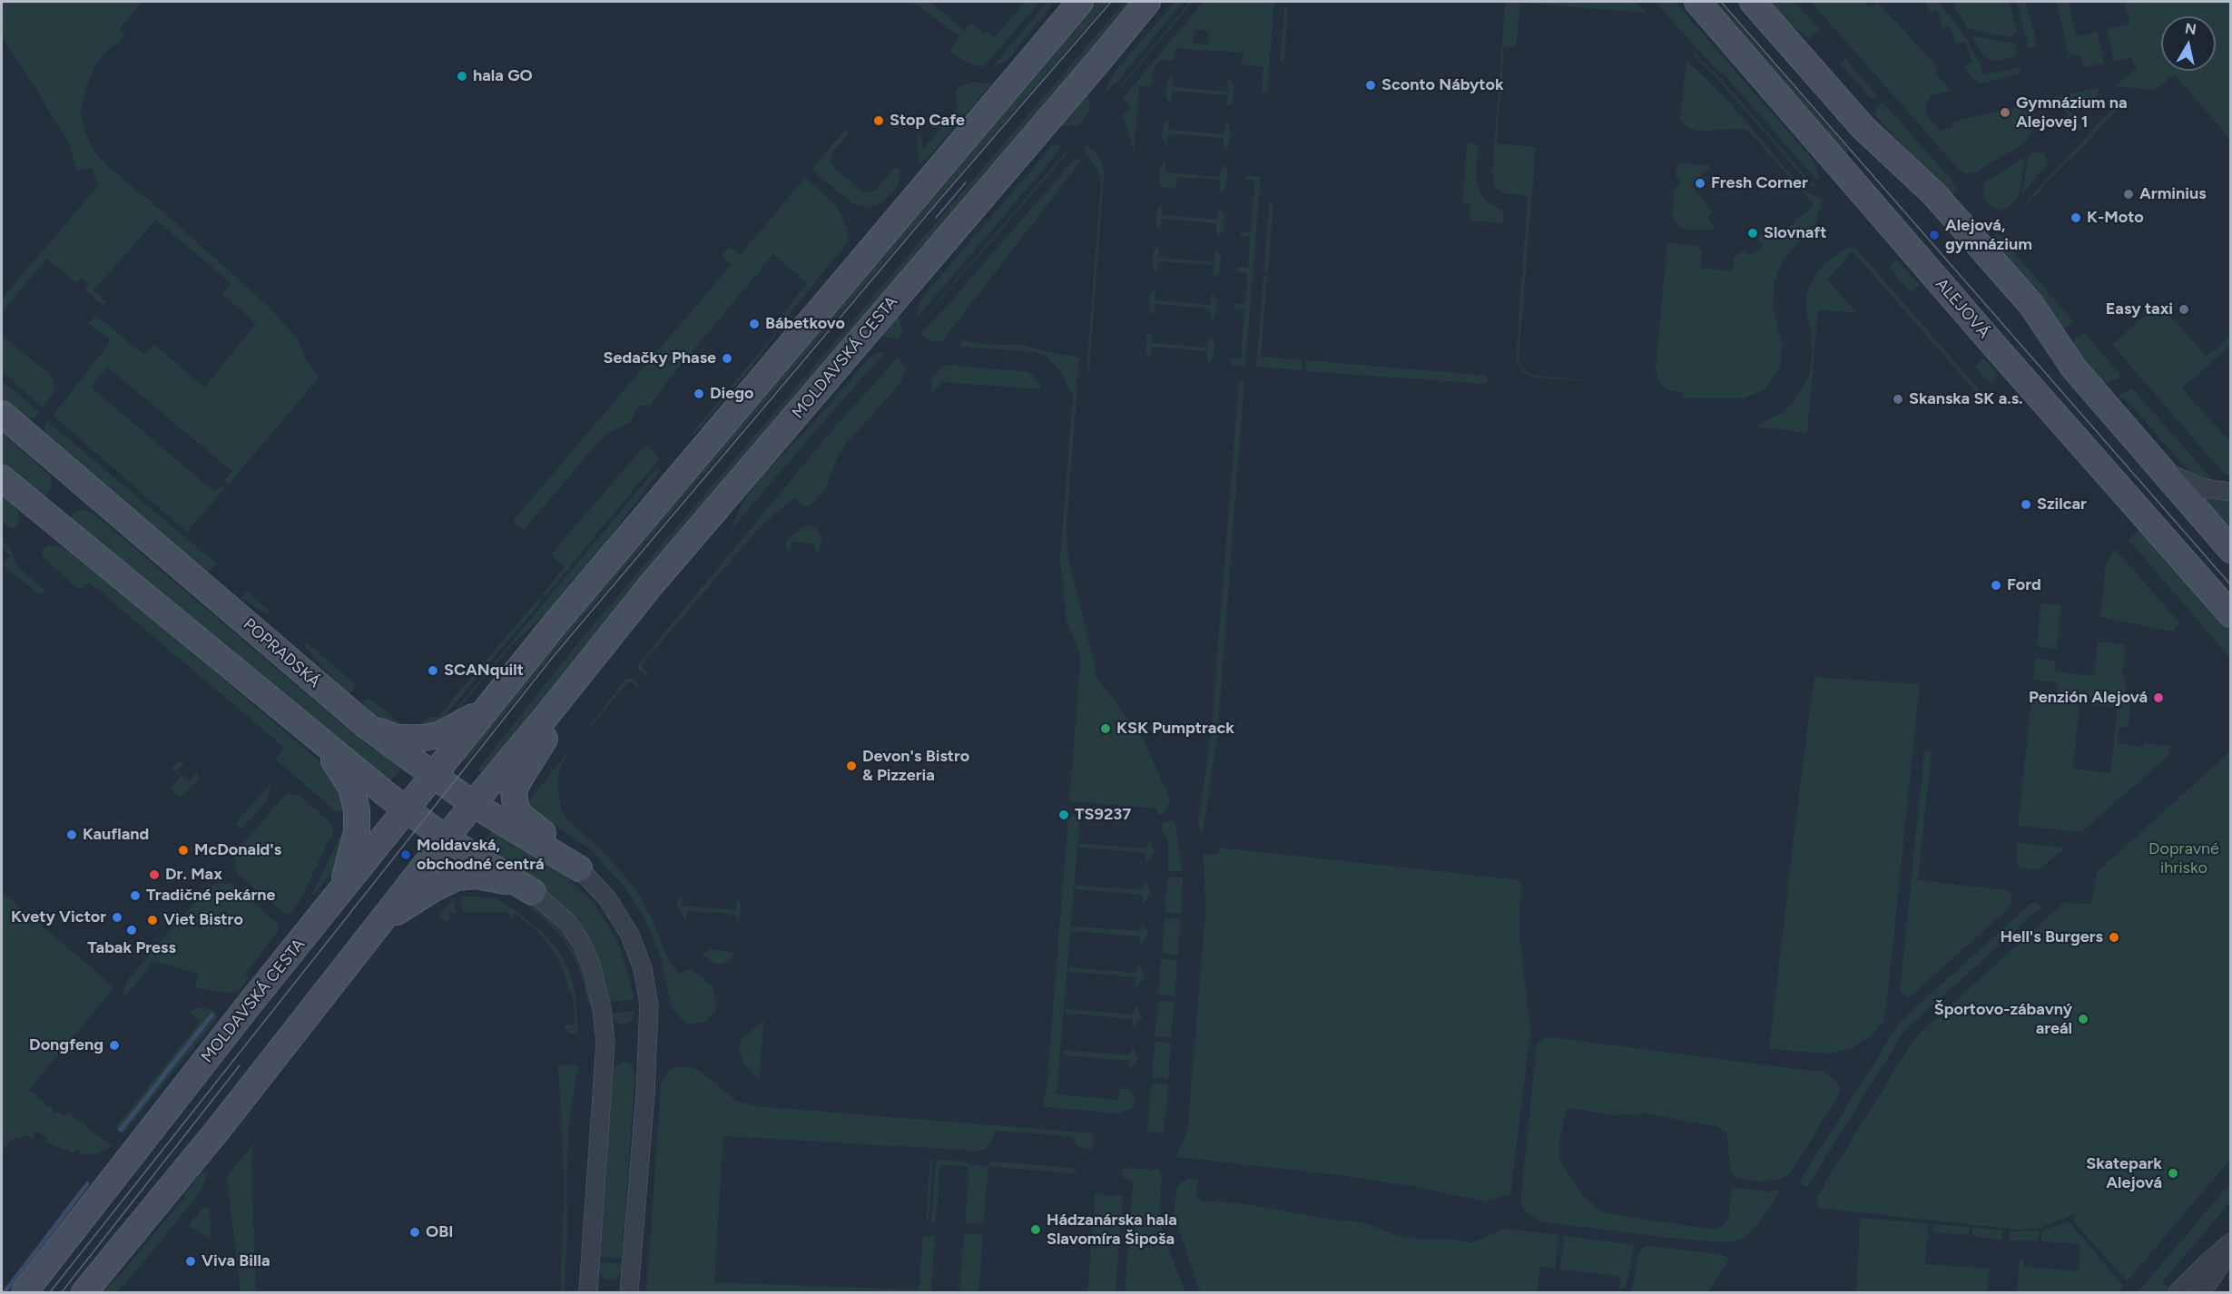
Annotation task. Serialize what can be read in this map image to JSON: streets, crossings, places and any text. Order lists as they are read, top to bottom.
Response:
{
  "streets": {
    "street": ["ALEJOVÁ", "MOLDAVSKÁ CESTA", "POPRADSKÁ"]
  },
  "crossings": [
    ["MOLDAVSKÁ CESTA", "POPRADSKÁ"]
  ],
  "parks": ["Dopravné ihrisko"],
  "places": [
    "hala GO",
    "Sconto Nábytok",
    "Gymnázium na Alejovej 1",
    "Stop Cafe",
    "Fresh Corner",
    "Arminius",
    "K-Moto",
    "Slovnaft",
    "Alejová, gymnázium",
    "Easy taxi",
    "Bábetkovo",
    "Sedačky Phase",
    "Diego",
    "Skanska SK a.s.",
    "Szilcar",
    "Ford",
    "SCANquilt",
    "Penzión Alejová",
    "KSK Pumptrack",
    "Devon's Bistro & Pizzeria",
    "TS9237",
    "Kaufland",
    "McDonald's",
    "Moldavská, obchodné centrá",
    "Dr. Max",
    "Tradičné pekárne",
    "Kvety Victor",
    "Viet Bistro",
    "Tabak Press",
    "Hell's Burgers",
    "Športovo-zábavný areál",
    "Dongfeng",
    "Skatepark Alejová",
    "Hádzanárska hala Slavomíra Šipoša",
    "OBI",
    "Viva Billa"
  ],
  "north": "top"
}
